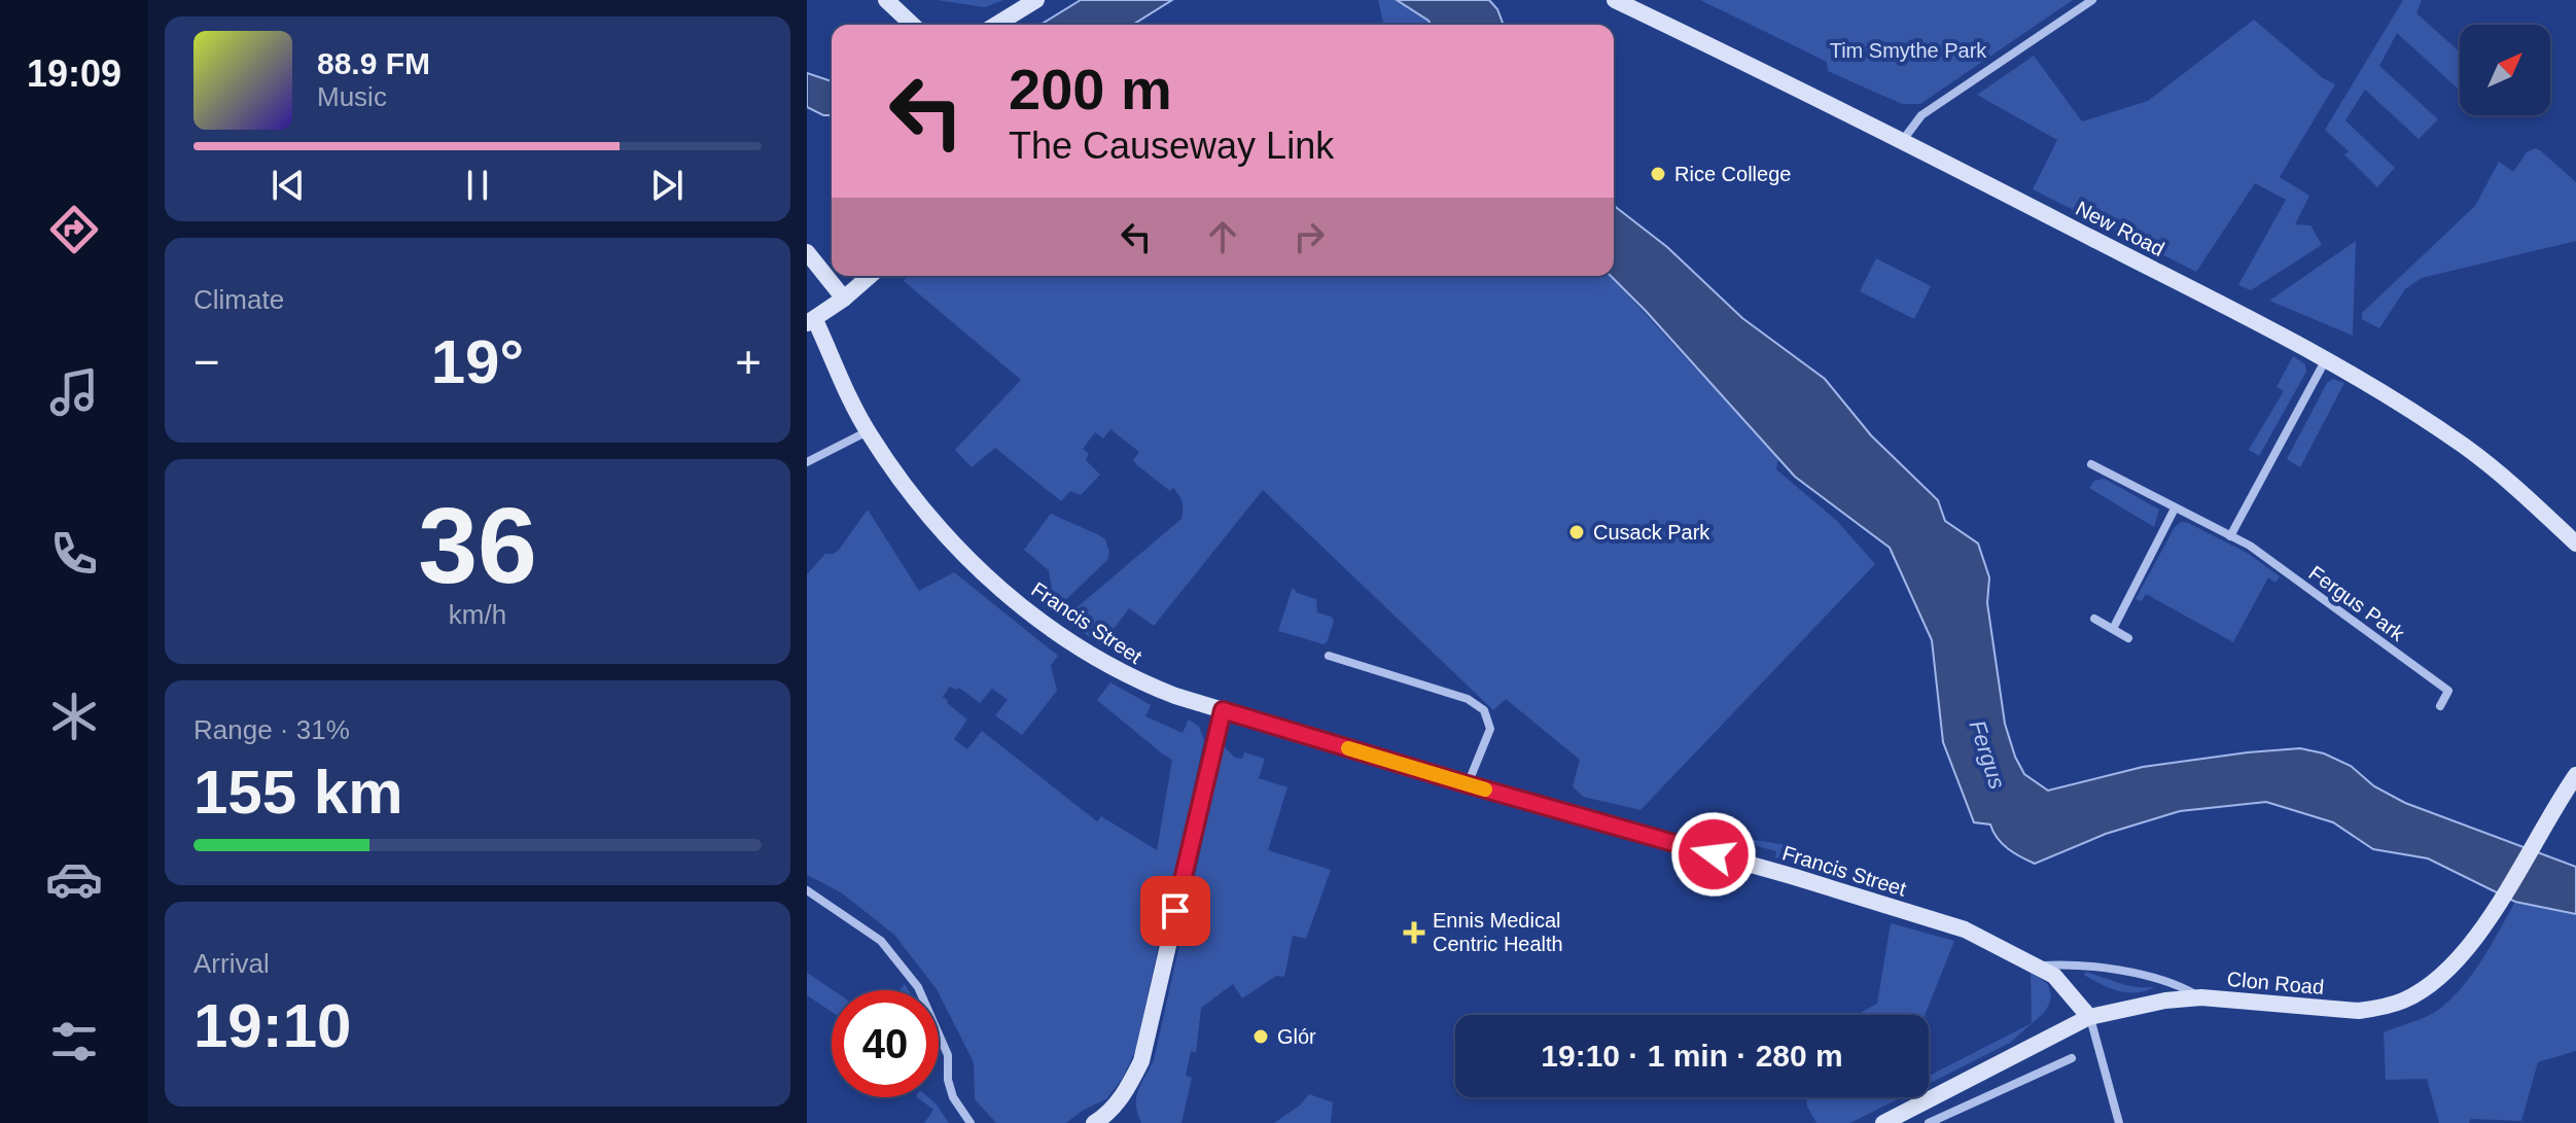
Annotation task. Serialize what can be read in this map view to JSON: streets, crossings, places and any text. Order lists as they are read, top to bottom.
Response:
{
  "streets": {
    "street": [
      "New Road",
      "Fergus Park",
      "Francis Street",
      "Clon Road"
    ]
  },
  "crossings": [
    ["Francis Street", "Clon Road"]
  ],
  "water": ["Fergus"],
  "parks": ["Tim Smythe Park"],
  "places": {
    "other": ["Rice College", "Cusack Park", "Glór"],
    "health": ["Ennis Medical Centric Health"]
  },
  "north": "top right",
  "page": {
    "tabs": "19:09",
    "turn": ["200 m", "The Causeway Link"],
    "song": ["88.9 FM", "Music"],
    "tile": [
      "Climate",
      ["36", "km/h"],
      ["Range · 31%", "155 km"],
      ["Arrival", "19:10"]
    ],
    "heat": ["−", "19°", "+"],
    "limit": "40",
    "trip": "19:10 · 1 min · 280 m"
  }
}
